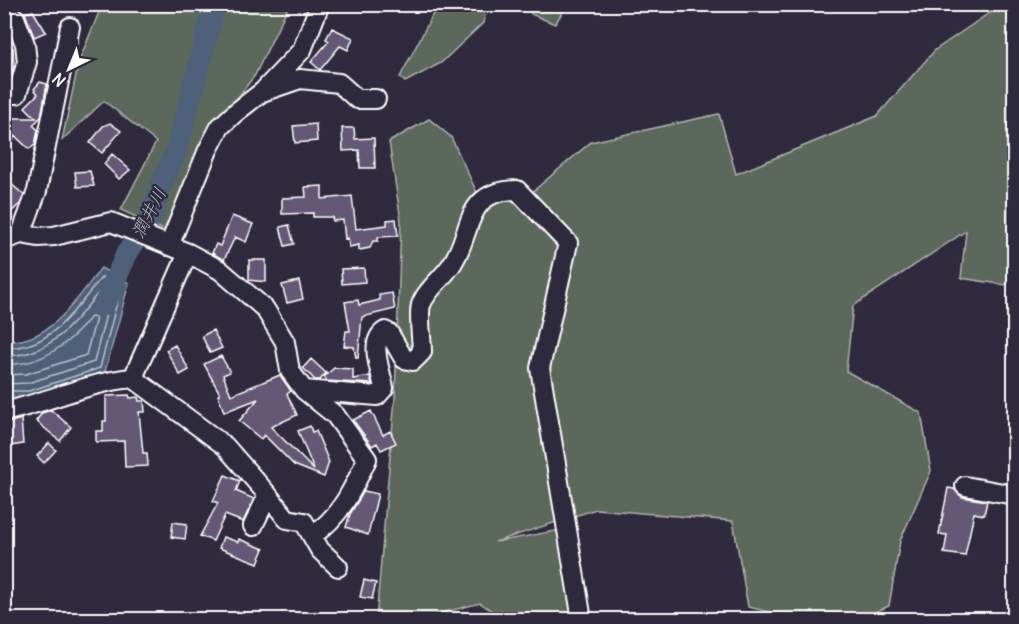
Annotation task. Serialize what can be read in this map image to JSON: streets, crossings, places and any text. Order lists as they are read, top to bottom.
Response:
{
  "water": ["潤井川"],
  "north": "bottom left"
}
